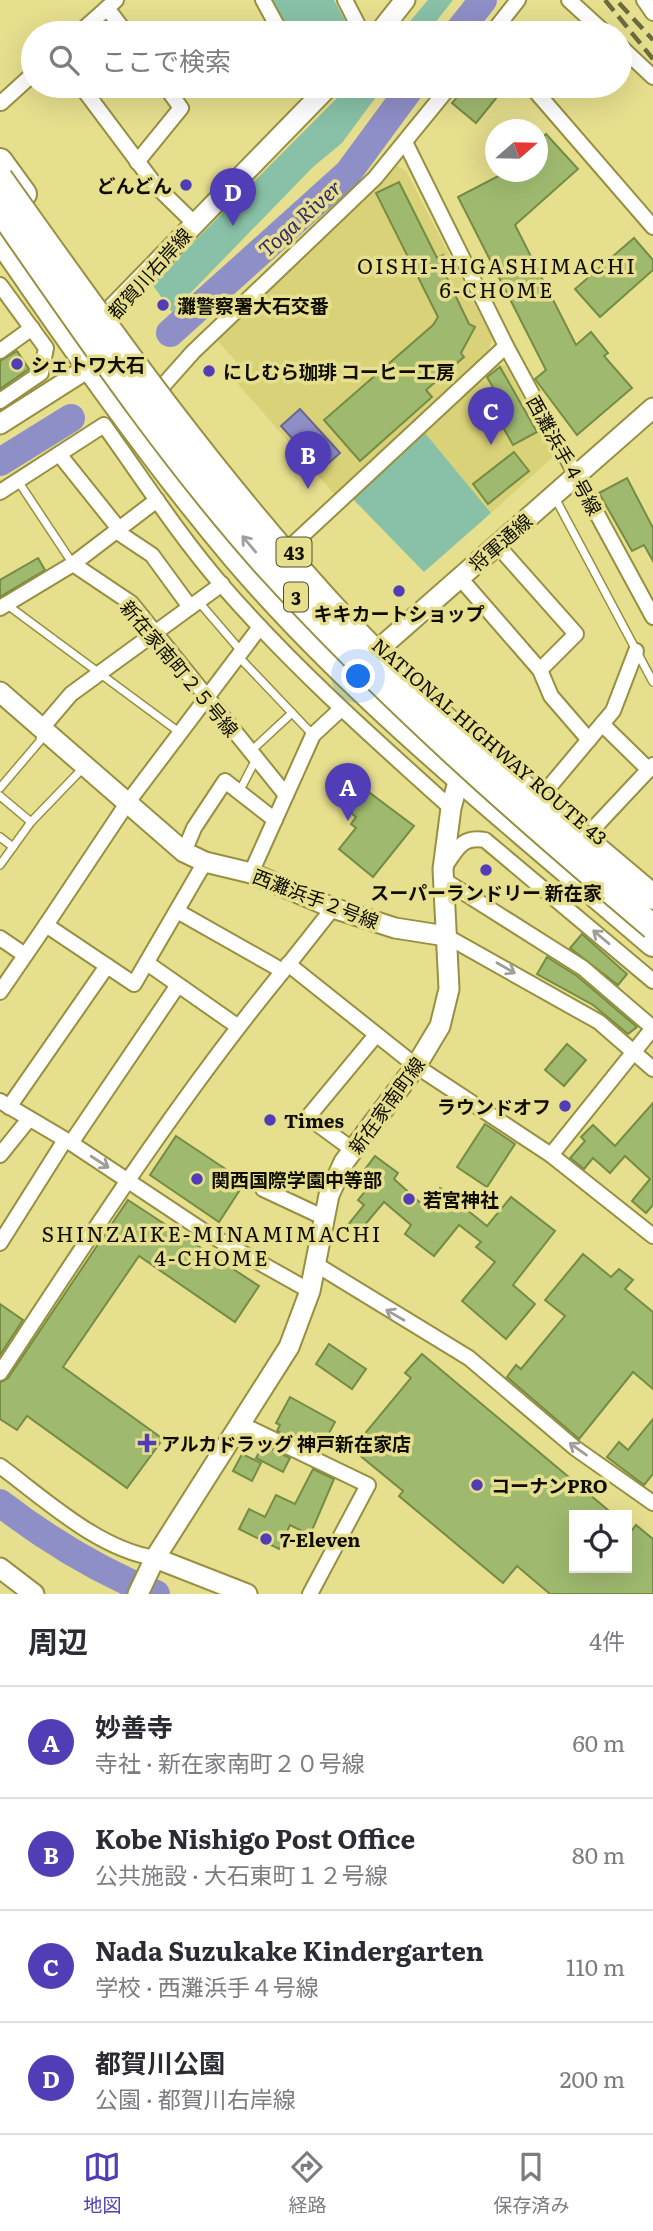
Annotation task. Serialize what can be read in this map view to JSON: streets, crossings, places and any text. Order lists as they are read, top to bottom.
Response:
{
  "streets": {
    "highway": ["43", "3", "NATIONAL HIGHWAY ROUTE 43"],
    "street": [
      "都賀川右岸線",
      "西灘浜手４号線",
      "将軍通線",
      "新在家南町２５号線",
      "西灘浜手２号線",
      "新在家南町線"
    ]
  },
  "crossings": [
    ["都賀川右岸線", "43"],
    ["都賀川右岸線", "NATIONAL HIGHWAY ROUTE 43"],
    ["西灘浜手４号線", "将軍通線"],
    ["将軍通線", "43"],
    ["将軍通線", "NATIONAL HIGHWAY ROUTE 43"],
    ["43", "新在家南町線"],
    ["西灘浜手２号線", "新在家南町線"]
  ],
  "districts": ["OISHI-HIGASHIMACHI 6-CHOME", "SHINZAIKE-MINAMIMACHI 4-CHOME"],
  "water": ["Toga River"],
  "places": {
    "other": [
      "どんどん",
      "灘警察署大石交番",
      "シェトワ大石",
      "にしむら珈琲 コーヒー工房",
      "キキカートショップ",
      "スーパーランドリー 新在家",
      "ラウンドオフ",
      "Times",
      "関西国際学園中等部",
      "若宮神社",
      "コーナンPRO",
      "7-Eleven"
    ],
    "health": ["アルカドラッグ 神戸新在家店"]
  },
  "north": "right",
  "page": {
    "search": "ここで検索",
    "pins": [
      "D",
      "C",
      "B",
      "A"
    ],
    "heading": ["周辺", "4件"],
    "list": [
      {
        "mark": "A",
        "name": "妙善寺",
        "note": "寺社 · 新在家南町２０号線",
        "value": "60 m"
      },
      {
        "mark": "B",
        "name": "Kobe Nishigo Post Office",
        "note": "公共施設 · 大石東町１２号線",
        "value": "80 m"
      },
      {
        "mark": "C",
        "name": "Nada Suzukake Kindergarten",
        "note": "学校 · 西灘浜手４号線",
        "value": "110 m"
      },
      {
        "mark": "D",
        "name": "都賀川公園",
        "note": "公園 · 都賀川右岸線",
        "value": "200 m"
      }
    ],
    "nav": ["地図", "経路", "保存済み"]
  }
}
